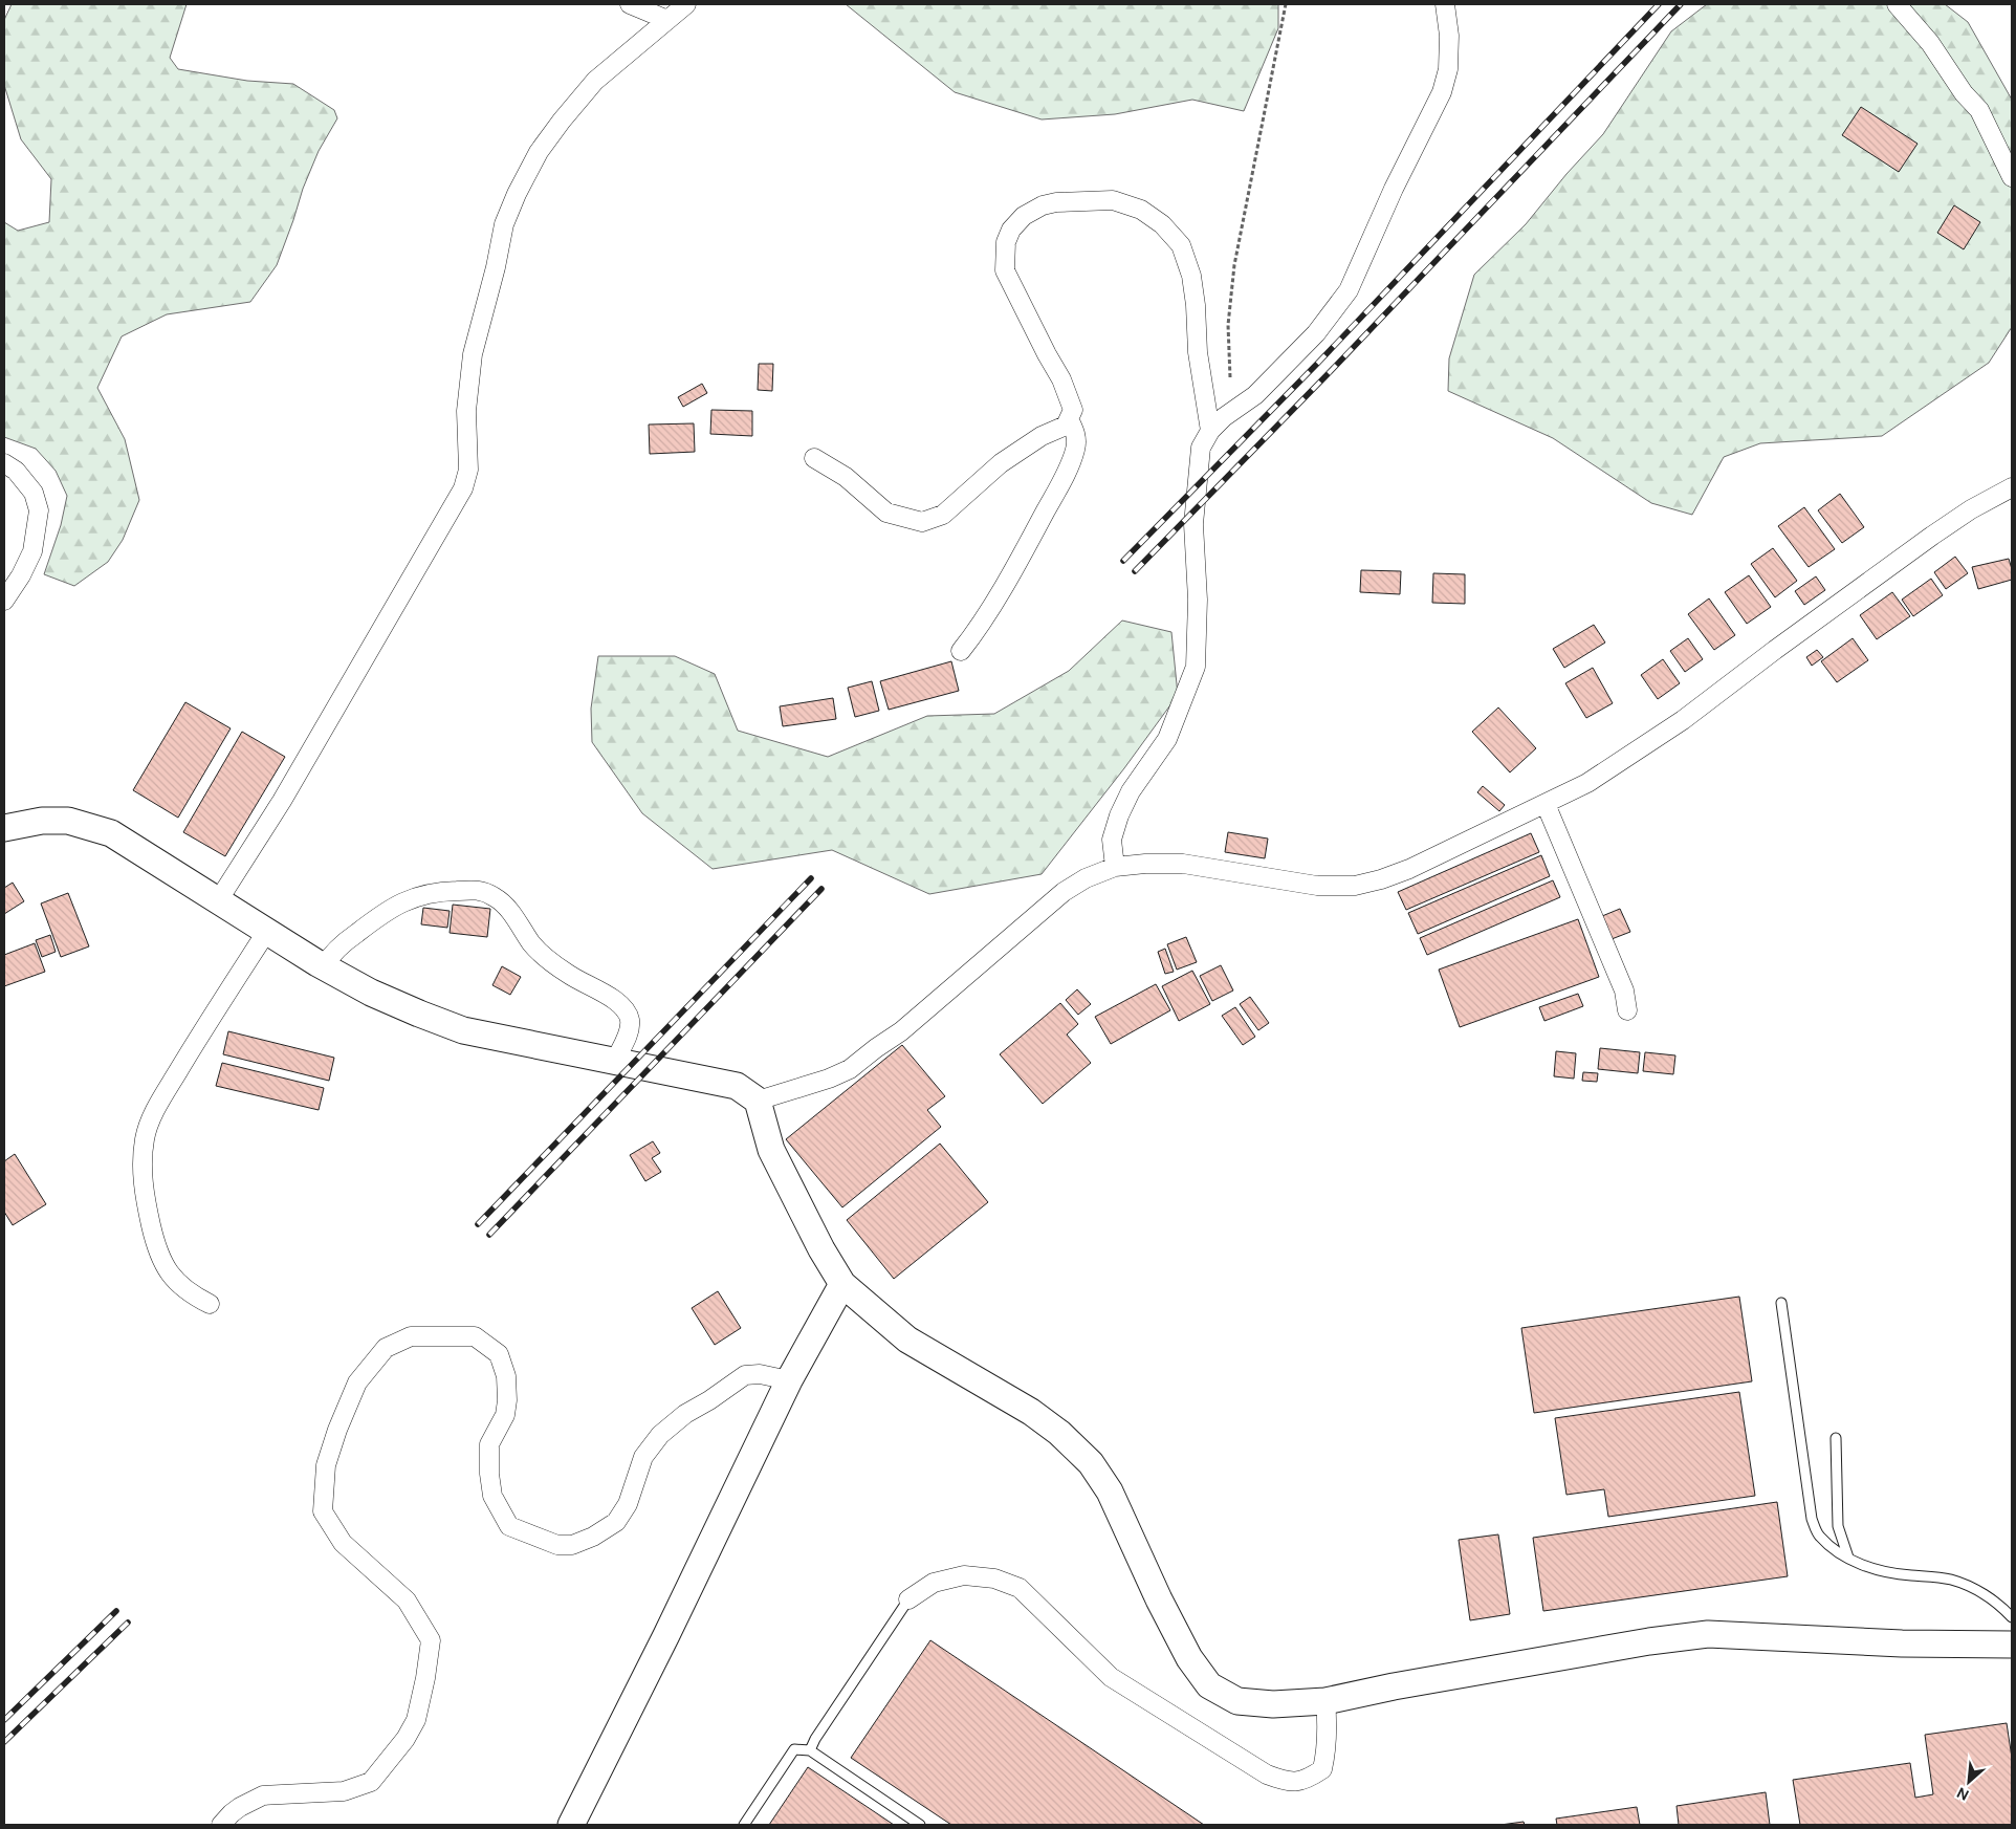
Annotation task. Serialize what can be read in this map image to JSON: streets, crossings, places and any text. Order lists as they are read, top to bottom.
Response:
{
  "north": "bottom left"
}
